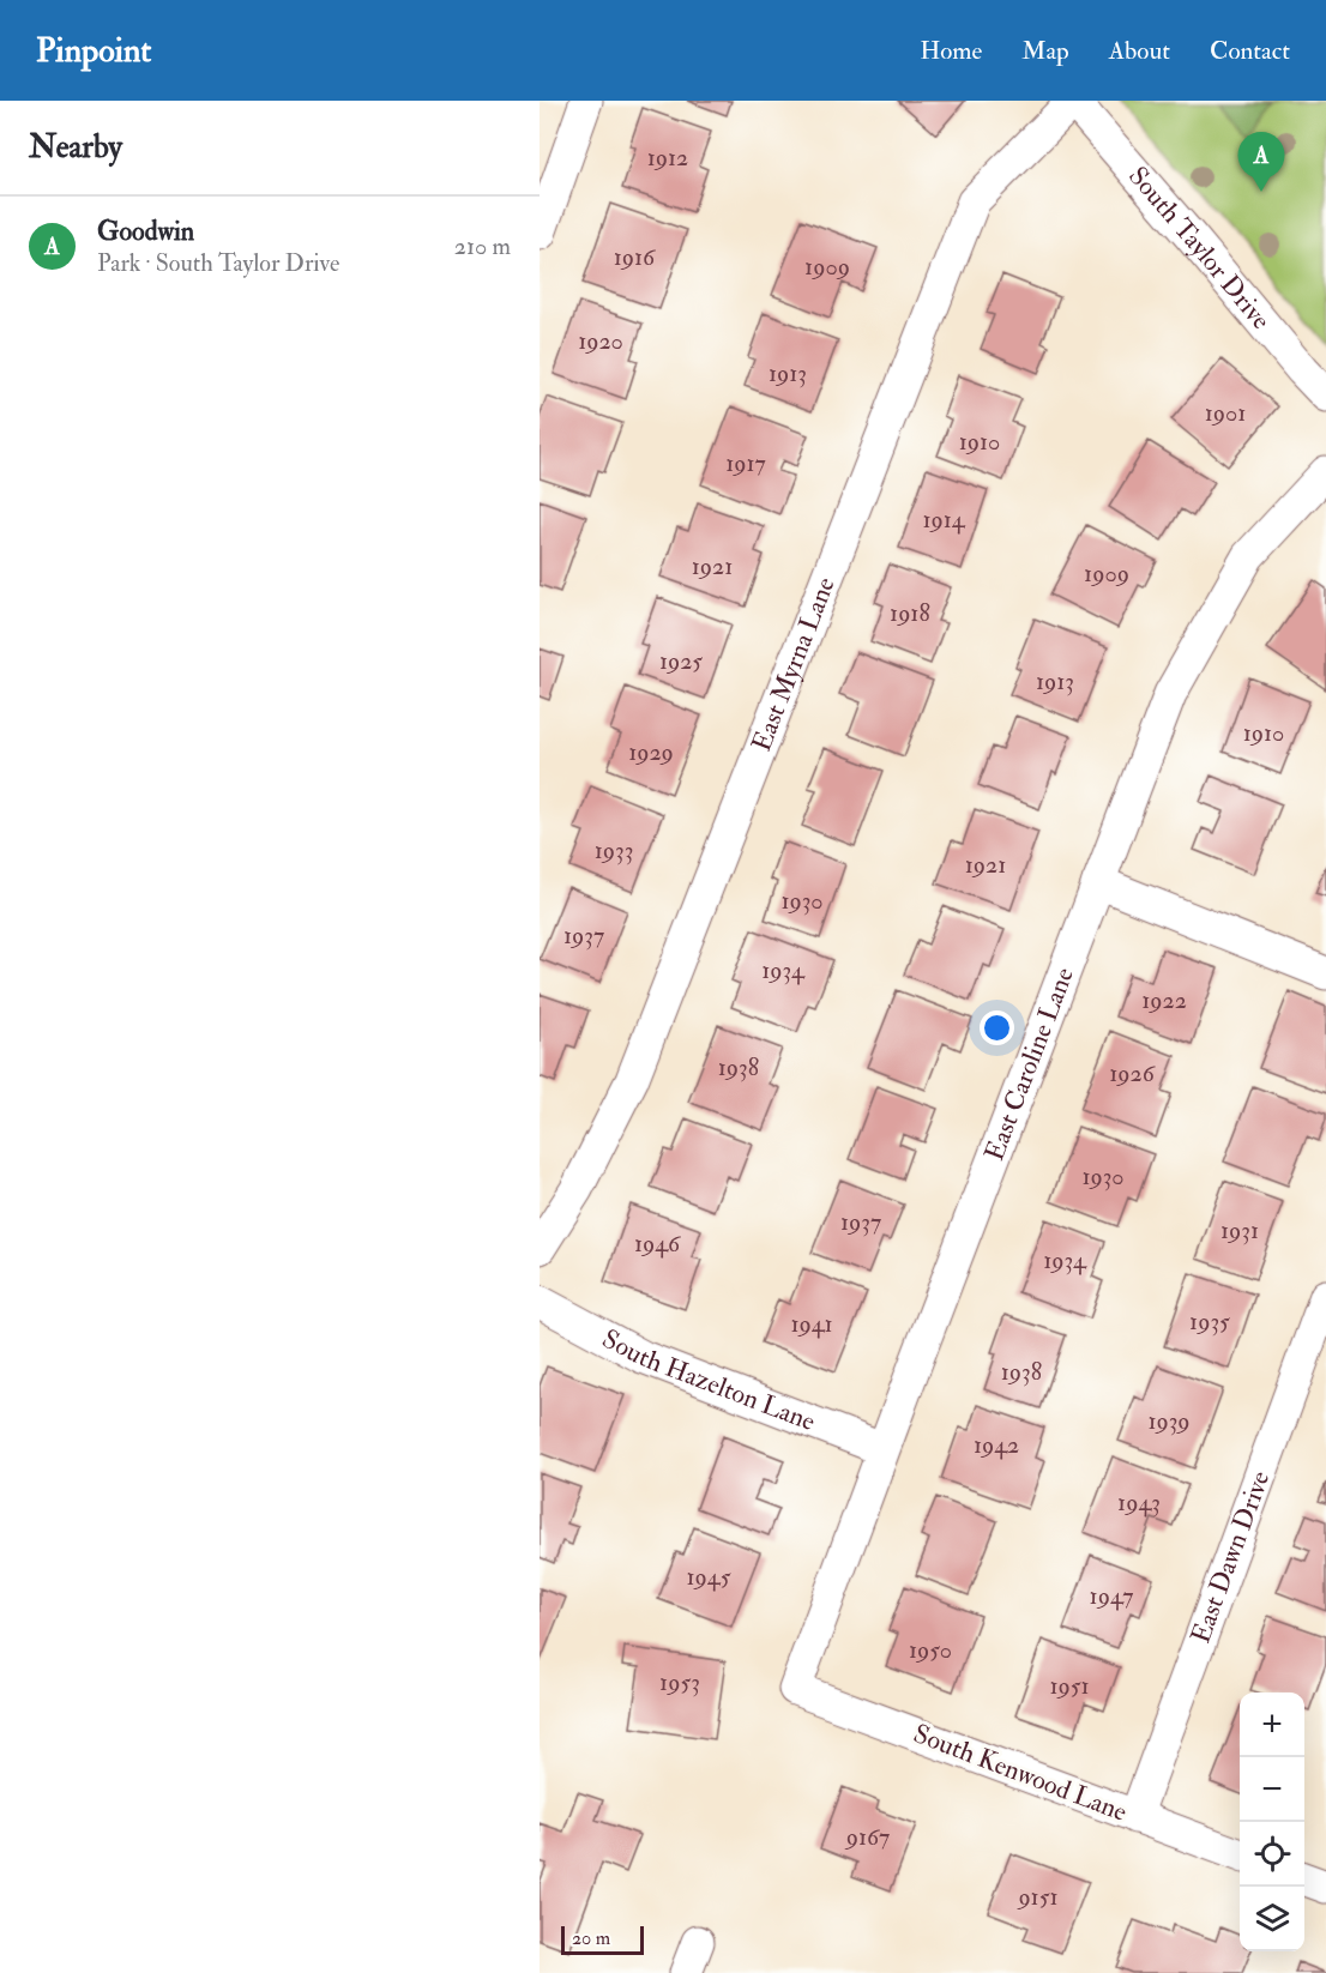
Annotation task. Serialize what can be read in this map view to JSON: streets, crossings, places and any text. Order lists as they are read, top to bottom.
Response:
{
  "streets": {
    "street": [
      "South Taylor Drive",
      "East Myrna Lane",
      "East Caroline Lane",
      "South Hazelton Lane",
      "East Dawn Drive",
      "South Kenwood Lane"
    ]
  },
  "crossings": [
    ["South Taylor Drive", "East Myrna Lane"],
    ["East Caroline Lane", "South Hazelton Lane"],
    ["East Caroline Lane", "South Kenwood Lane"],
    ["East Dawn Drive", "South Kenwood Lane"]
  ],
  "house_numbers": [
    "1912",
    "1916",
    "1909",
    "1920",
    "1913",
    "1901",
    "1910",
    "1917",
    "1914",
    "1921",
    "1909",
    "1918",
    "1925",
    "1913",
    "1910",
    "1929",
    "1933",
    "1921",
    "1930",
    "1937",
    "1934",
    "1922",
    "1938",
    "1926",
    "1930",
    "1937",
    "1931",
    "1946",
    "1934",
    "1935",
    "1941",
    "1938",
    "1939",
    "1942",
    "1943",
    "1945",
    "1947",
    "1950",
    "1953",
    "1951",
    "9167",
    "9151"
  ],
  "scale_bar": "20 m",
  "page": {
    "header": "Pinpoint",
    "nav": [
      "Home",
      "Map",
      "About",
      "Contact"
    ],
    "heading": "Nearby",
    "pins": "A",
    "list": [
      {
        "mark": "A",
        "name": "Goodwin",
        "note": "Park · South Taylor Drive",
        "value": "210 m"
      }
    ],
    "map_buttons": ["+", "−"],
    "scale": "20 m"
  }
}
